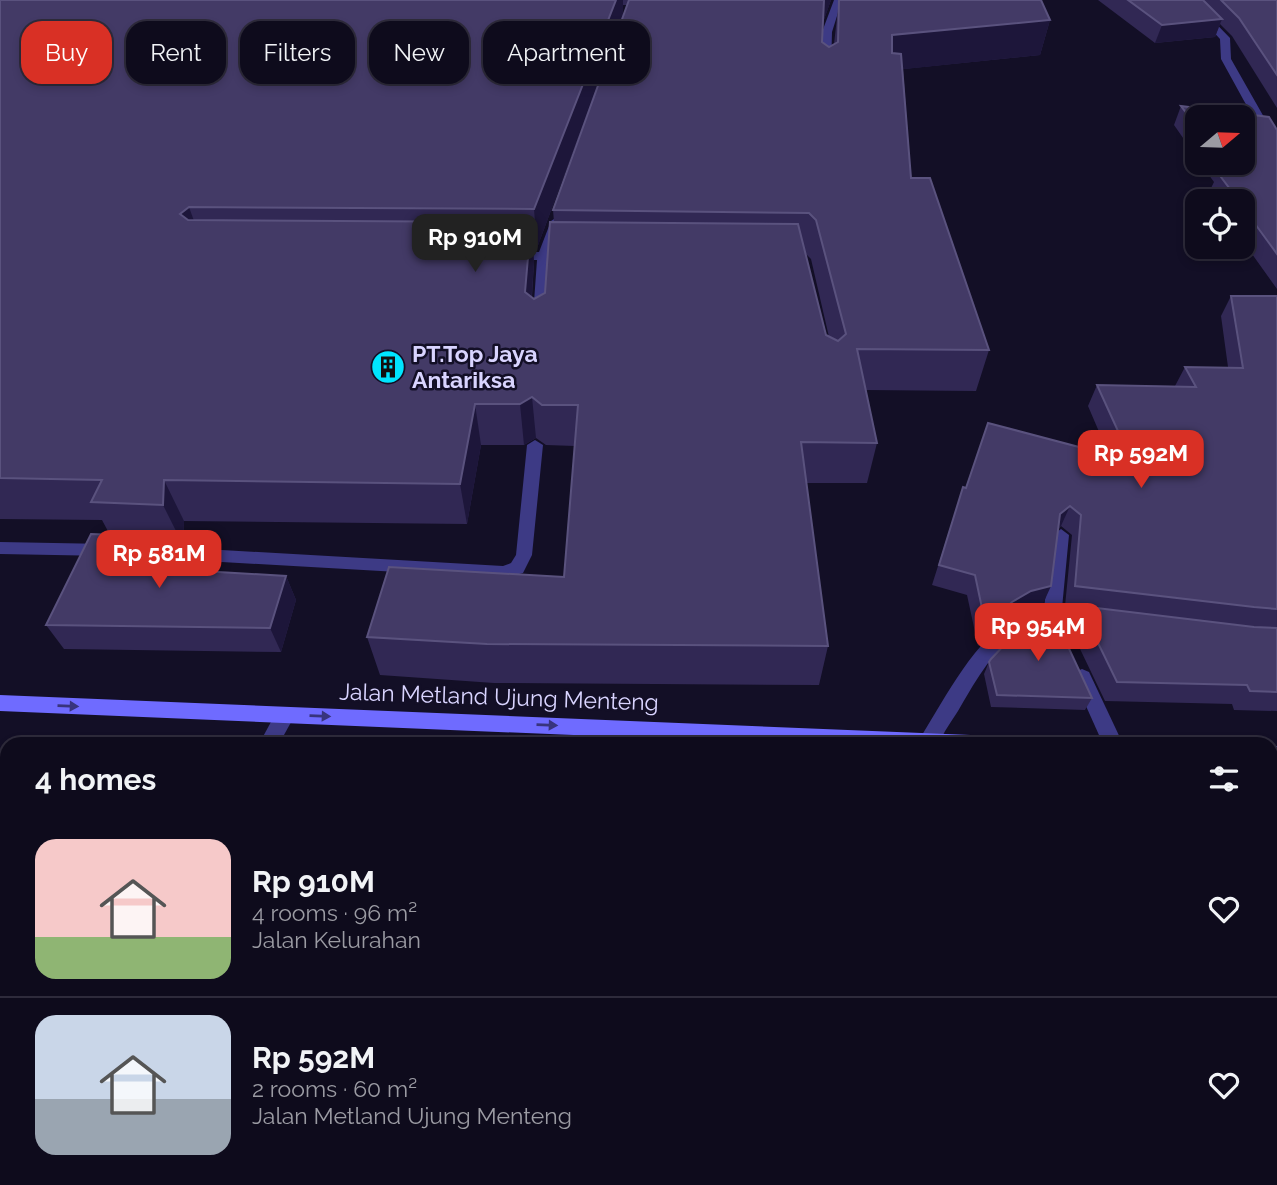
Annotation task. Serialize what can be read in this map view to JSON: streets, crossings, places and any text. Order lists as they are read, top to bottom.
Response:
{
  "streets": {
    "street": ["Jalan Metland Ujung Menteng"]
  },
  "one_way": ["Jalan Metland Ujung Menteng"],
  "places": {
    "building": ["PT.Top Jaya Antariksa"]
  },
  "north": "right",
  "page": {
    "chip": [
      "Buy",
      "Rent",
      "Filters",
      "New",
      "Apartment"
    ],
    "price": [
      "Rp 910M",
      "Rp 592M",
      "Rp 581M",
      "Rp 954M"
    ],
    "heading": "4 homes",
    "list": [
      {
        "name": "Rp 910M",
        "note": "4 rooms · 96 m² · Jalan Kelurahan"
      },
      {
        "name": "Rp 592M",
        "note": "2 rooms · 60 m² · Jalan Metland Ujung Menteng"
      }
    ]
  }
}
